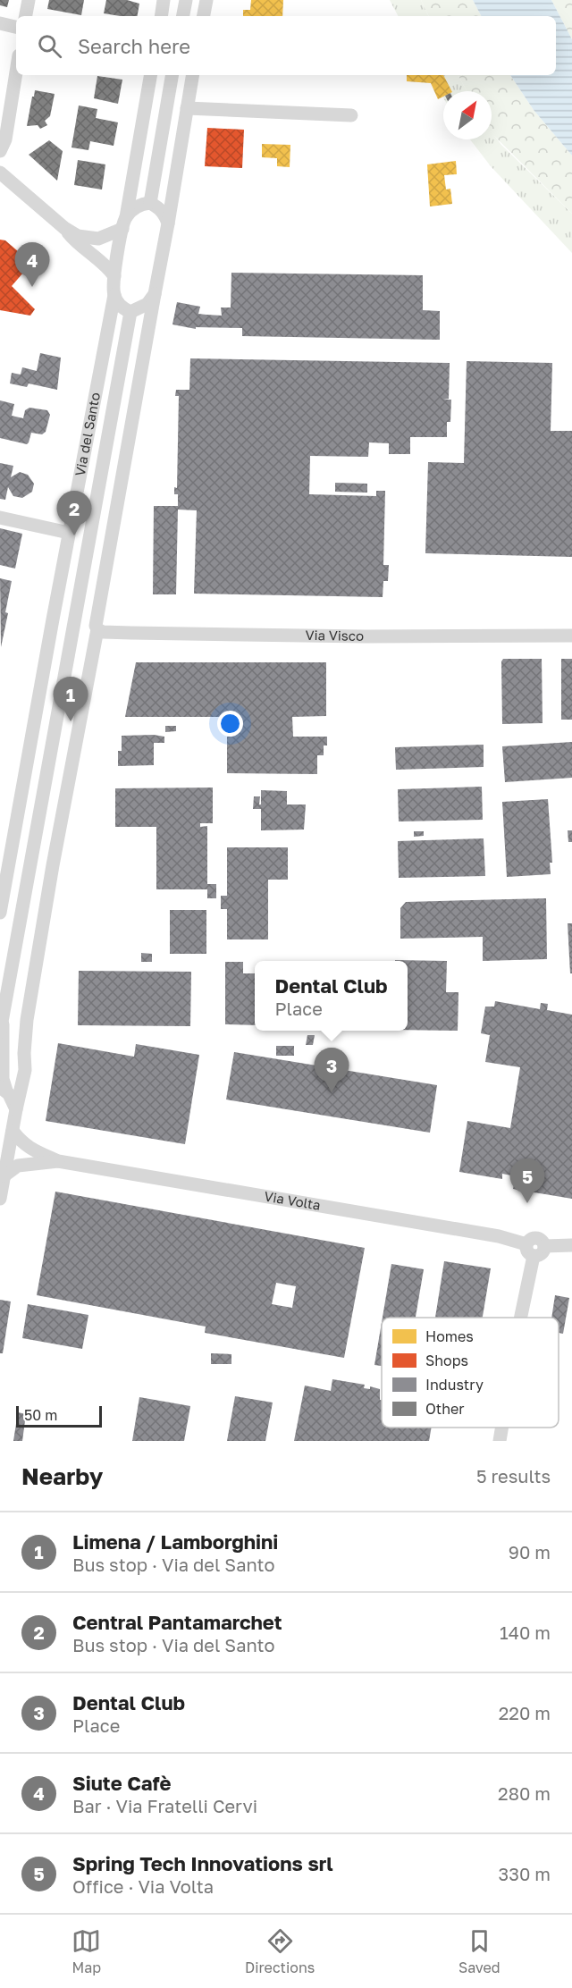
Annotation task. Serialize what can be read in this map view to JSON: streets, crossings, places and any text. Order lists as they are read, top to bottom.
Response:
{
  "streets": {
    "street": ["Via del Santo", "Via Visco", "Via Volta"]
  },
  "legend": [
    "Homes",
    "Shops",
    "Industry",
    "Other"
  ],
  "scale_bar": "50 m",
  "north": "top right",
  "page": {
    "search": "Search here",
    "pins": [
      "4",
      "2",
      "1",
      "3",
      "5"
    ],
    "popup": ["Dental Club", "Place"],
    "scale": "50 m",
    "heading": ["Nearby", "5 results"],
    "list": [
      {
        "mark": "1",
        "name": "Limena / Lamborghini",
        "note": "Bus stop · Via del Santo",
        "value": "90 m"
      },
      {
        "mark": "2",
        "name": "Central Pantamarchet",
        "note": "Bus stop · Via del Santo",
        "value": "140 m"
      },
      {
        "mark": "3",
        "name": "Dental Club",
        "note": "Place",
        "value": "220 m"
      },
      {
        "mark": "4",
        "name": "Siute Cafè",
        "note": "Bar · Via Fratelli Cervi",
        "value": "280 m"
      },
      {
        "mark": "5",
        "name": "Spring Tech Innovations srl",
        "note": "Office · Via Volta",
        "value": "330 m"
      }
    ],
    "nav": ["Map", "Directions", "Saved"]
  }
}
